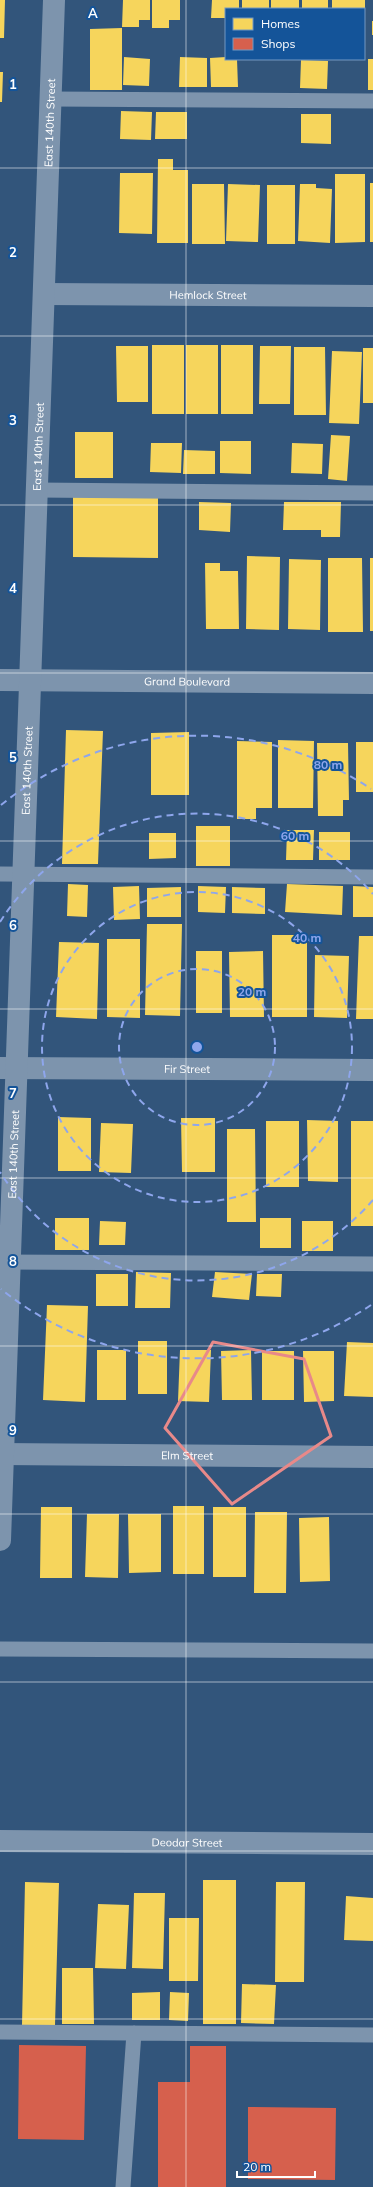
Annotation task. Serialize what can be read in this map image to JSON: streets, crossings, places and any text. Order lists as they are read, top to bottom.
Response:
{
  "streets": {
    "street": [
      "East 140th Street",
      "Hemlock Street",
      "Grand Boulevard",
      "Fir Street",
      "Elm Street",
      "Deodar Street"
    ]
  },
  "crossings": [
    ["East 140th Street", "Hemlock Street"],
    ["East 140th Street", "Grand Boulevard"],
    ["East 140th Street", "Fir Street"],
    ["East 140th Street", "Elm Street"]
  ],
  "legend": ["Homes", "Shops"],
  "scale_bar": "20 m",
  "grid": {
    "columns": ["A"],
    "rows": [
      "1",
      "2",
      "3",
      "4",
      "5",
      "6",
      "7",
      "8",
      "9"
    ]
  },
  "rings": [
    "80 m",
    "60 m",
    "40 m",
    "20 m"
  ]
}
